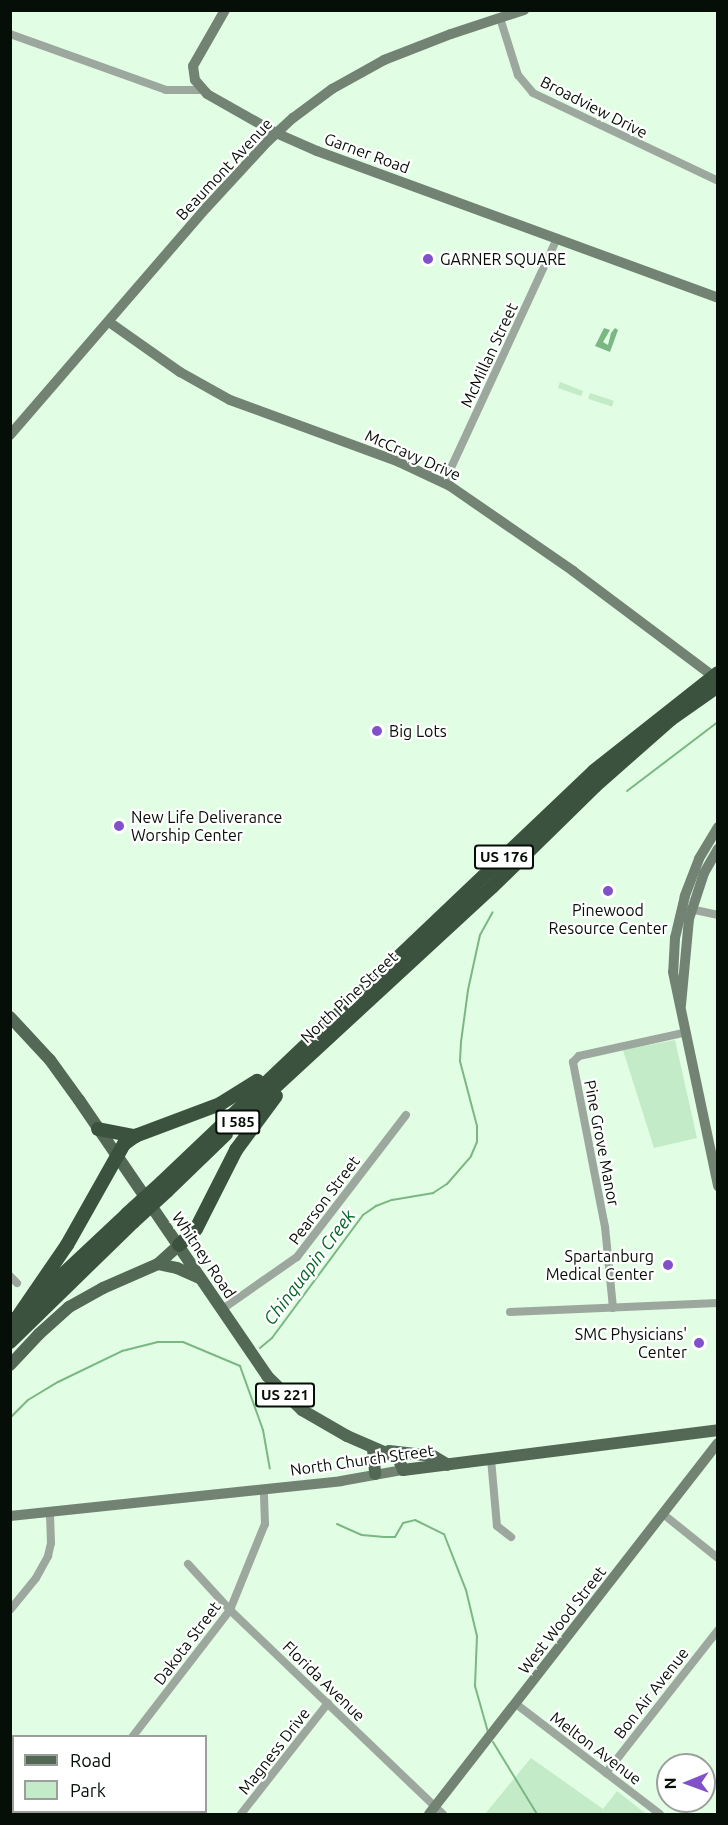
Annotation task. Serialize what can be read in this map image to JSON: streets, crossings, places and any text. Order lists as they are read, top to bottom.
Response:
{
  "streets": {
    "highway": ["US 176", "North Pine Street", "I 585"],
    "main road": ["Whitney Road", "US 221", "North Church Street"],
    "street": [
      "Broadview Drive",
      "Garner Road",
      "Beaumont Avenue",
      "McMillan Street",
      "McCravy Drive",
      "Pine Grove Manor",
      "Pearson Street",
      "West Wood Street",
      "Dakota Street",
      "Florida Avenue",
      "Bon Air Avenue",
      "Melton Avenue",
      "Magness Drive"
    ]
  },
  "crossings": [
    ["Broadview Drive", "Beaumont Avenue"],
    ["Garner Road", "Beaumont Avenue"],
    ["Garner Road", "McMillan Street"],
    ["Beaumont Avenue", "McCravy Drive"],
    ["McMillan Street", "McCravy Drive"],
    ["McCravy Drive", "North Pine Street"],
    ["Pearson Street", "Whitney Road"],
    ["Whitney Road", "North Church Street"],
    ["North Church Street", "Dakota Street"],
    ["West Wood Street", "Florida Avenue"],
    ["West Wood Street", "Melton Avenue"],
    ["Dakota Street", "Florida Avenue"],
    ["Florida Avenue", "Magness Drive"],
    ["Bon Air Avenue", "Melton Avenue"]
  ],
  "water": ["Chinquapin Creek"],
  "places": [
    "GARNER SQUARE",
    "Big Lots",
    "New Life Deliverance Worship Center",
    "Pinewood Resource Center",
    "Spartanburg Medical Center",
    "SMC Physicians' Center"
  ],
  "legend": ["Road", "Park"],
  "north": "left"
}
